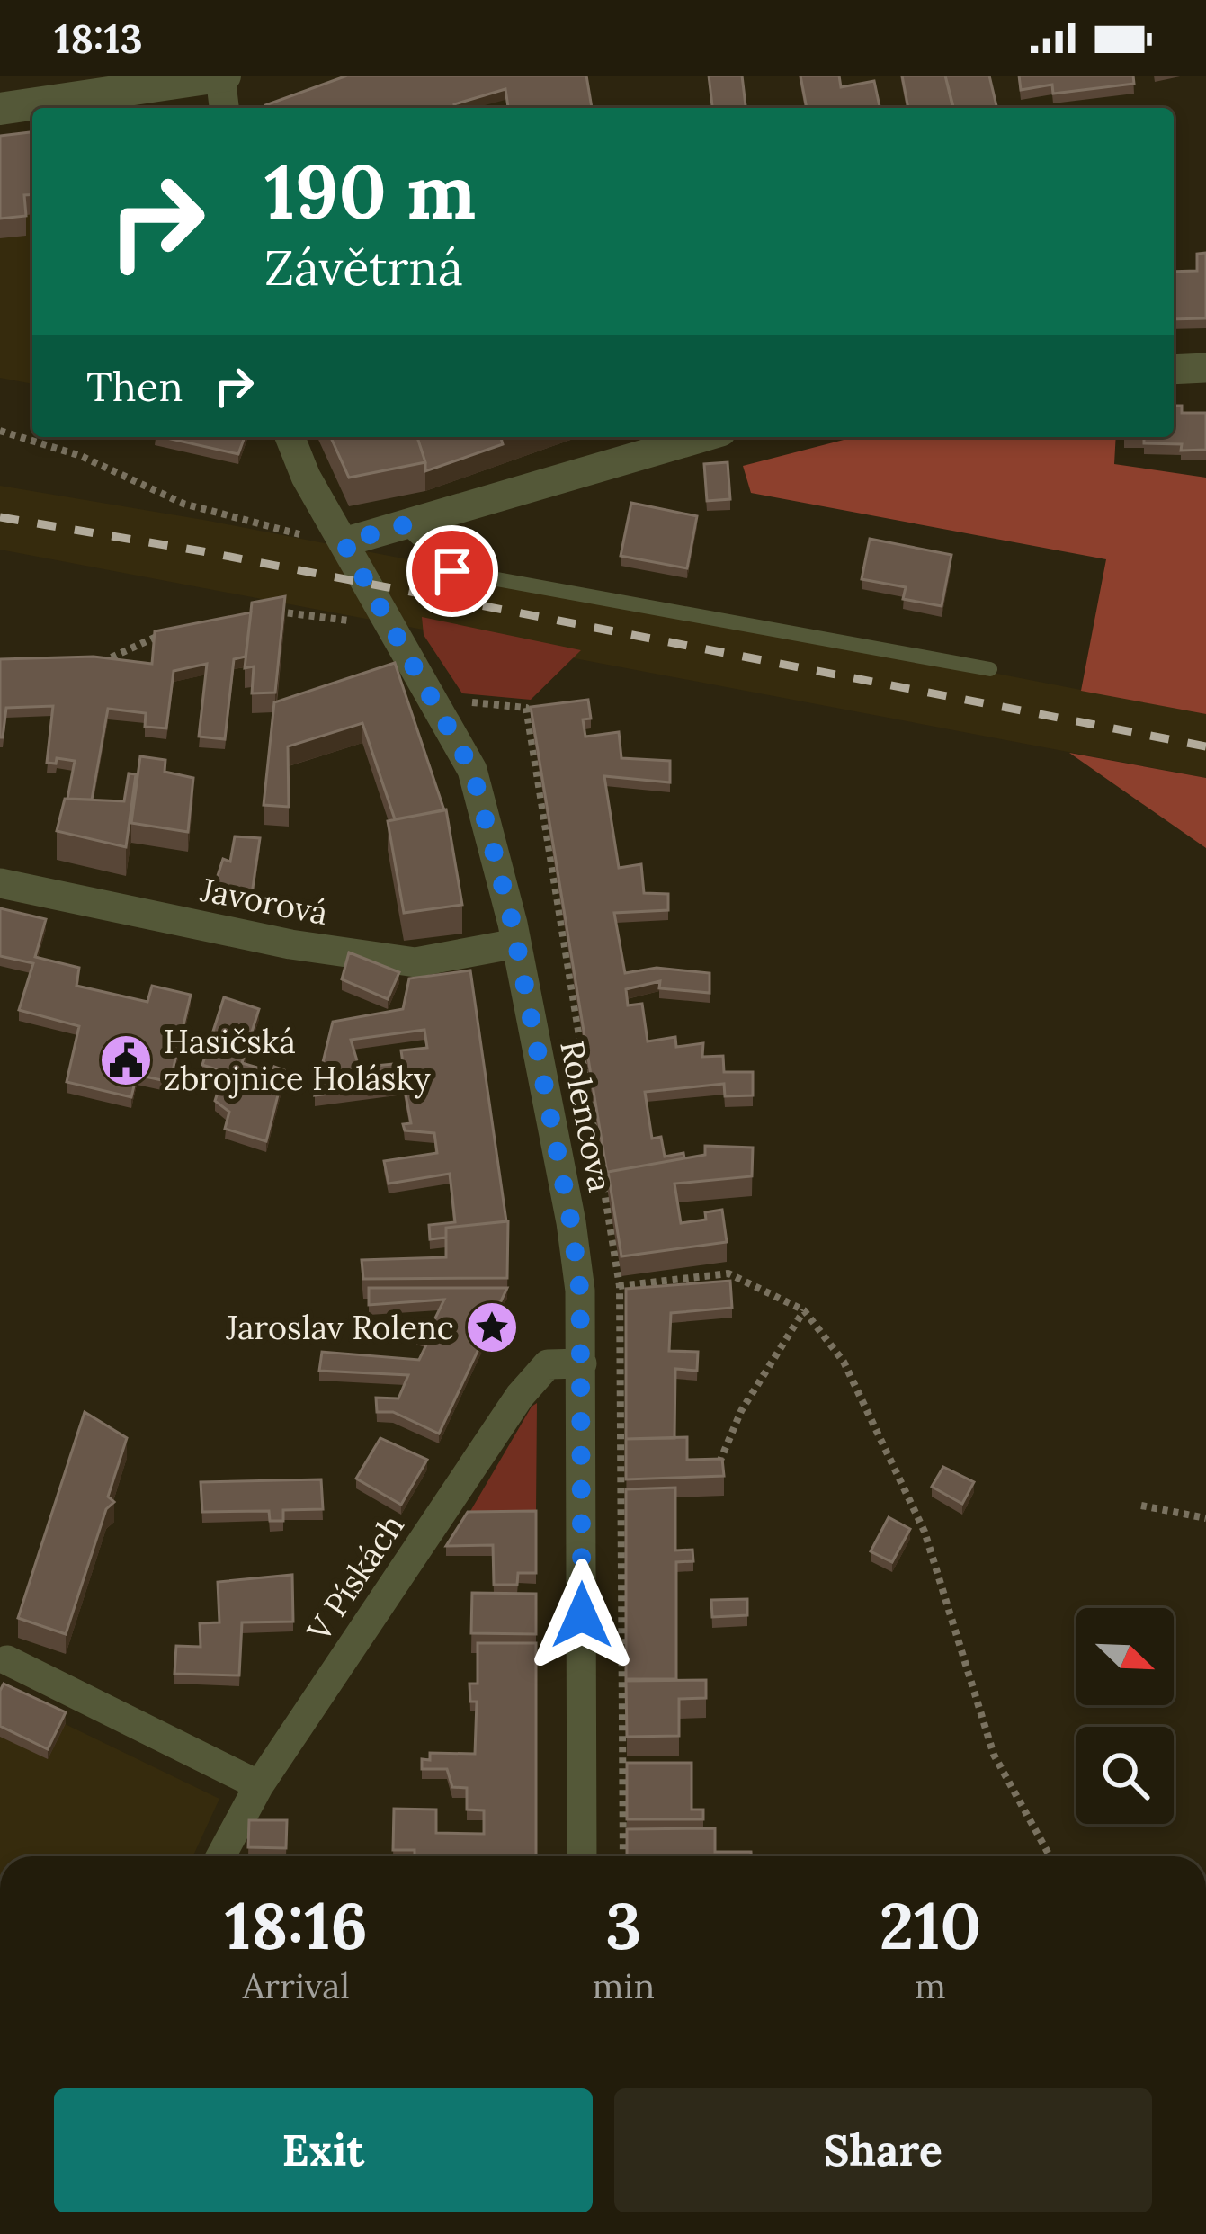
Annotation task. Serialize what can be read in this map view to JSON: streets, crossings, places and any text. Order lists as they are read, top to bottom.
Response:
{
  "streets": {
    "street": ["Javorová", "Rolencova", "V Pískách"]
  },
  "crossings": [
    ["Javorová", "Rolencova"],
    ["Rolencova", "V Pískách"]
  ],
  "places": {
    "public building": ["Hasičská zbrojnice Holásky"],
    "place": ["Jaroslav Rolenc"]
  },
  "north": "bottom right",
  "page": {
    "status": "18:13",
    "turn": ["190 m", "Závětrná"],
    "then": "Then",
    "eta": [
      "18:16",
      "Arrival",
      "3",
      "min",
      "210",
      "m"
    ],
    "buttons": ["Exit", "Share"]
  }
}
